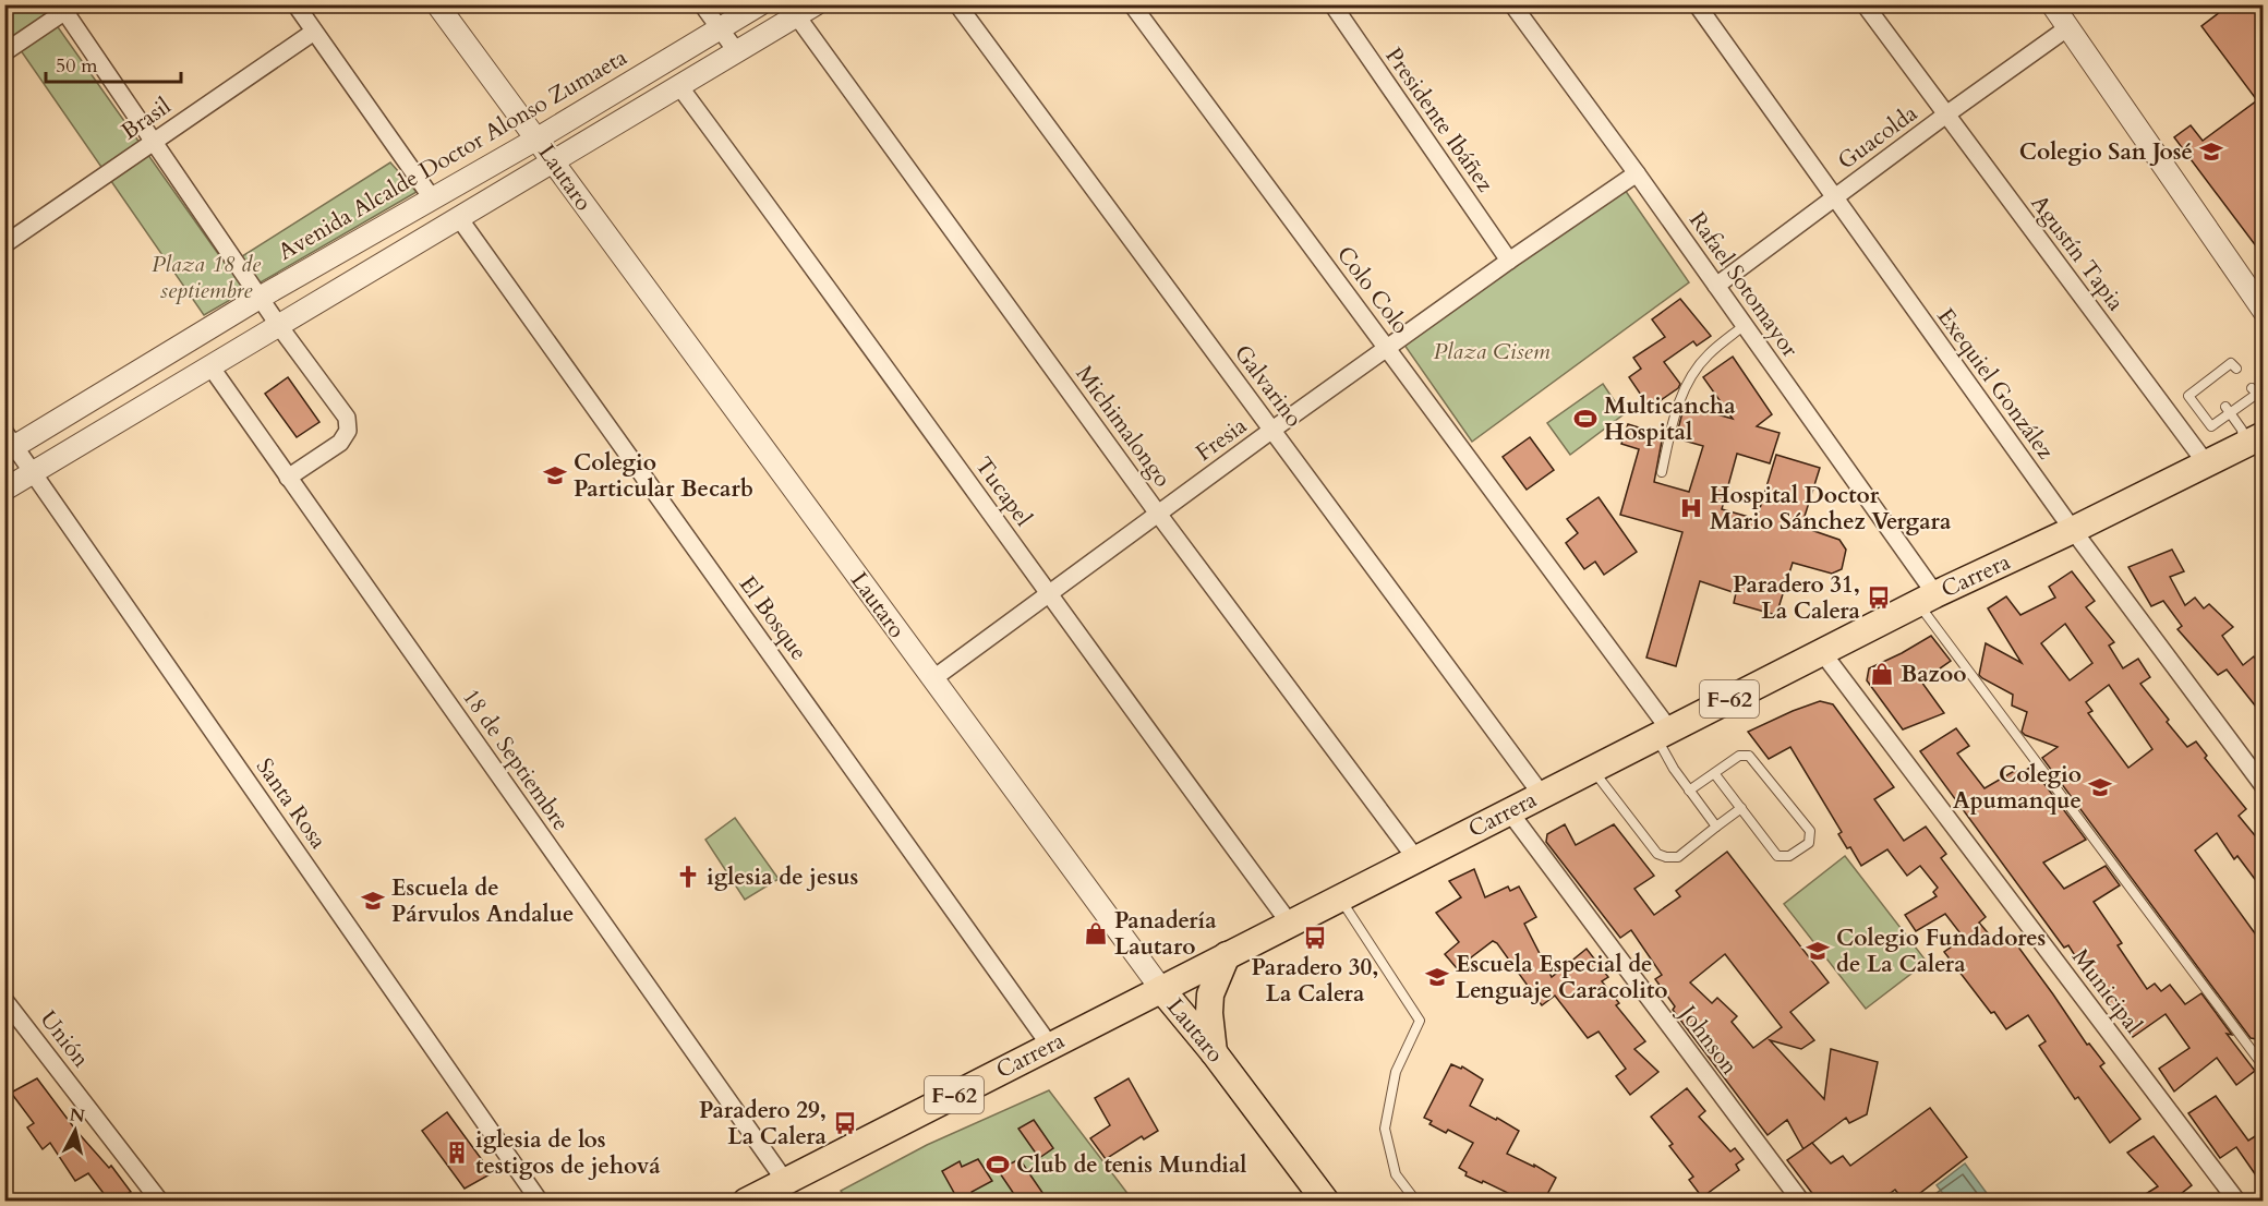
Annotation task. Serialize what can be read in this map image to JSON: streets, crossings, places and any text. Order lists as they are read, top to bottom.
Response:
{
  "streets": {
    "main road": ["Lautaro", "Carrera", "F-62"],
    "street": [
      "Brasil",
      "Presidente Ibáñez",
      "Guacolda",
      "Avenida Alcalde Doctor Alonso Zumaeta",
      "Agustín Tapia",
      "Rafael Sotomayor",
      "Colo Colo",
      "Exequiel González",
      "Galvarino",
      "Michimalongo",
      "Fresia",
      "Tucapel",
      "El Bosque",
      "18 de Septiembre",
      "Santa Rosa",
      "Municipal",
      "Unión",
      "Johnson"
    ]
  },
  "crossings": [
    ["Presidente Ibáñez", "Fresia"],
    ["Guacolda", "Agustín Tapia"],
    ["Guacolda", "Rafael Sotomayor"],
    ["Guacolda", "Exequiel González"],
    ["Avenida Alcalde Doctor Alonso Zumaeta", "Lautaro"],
    ["Avenida Alcalde Doctor Alonso Zumaeta", "Santa Rosa"],
    ["Lautaro", "Fresia"],
    ["Lautaro", "Carrera"],
    ["Agustín Tapia", "Carrera"],
    ["Rafael Sotomayor", "Fresia"],
    ["Rafael Sotomayor", "Carrera"],
    ["Colo Colo", "Fresia"],
    ["Colo Colo", "Carrera"],
    ["Exequiel González", "Carrera"],
    ["Galvarino", "Fresia"],
    ["Galvarino", "Carrera"],
    ["Michimalongo", "Fresia"],
    ["Michimalongo", "Carrera"],
    ["Fresia", "Tucapel"],
    ["Tucapel", "Carrera"],
    ["Carrera", "El Bosque"],
    ["Carrera", "18 de Septiembre"],
    ["Carrera", "Municipal"],
    ["Carrera", "Johnson"]
  ],
  "parks": ["Plaza 18 de septiembre", "Plaza Cisem"],
  "places": {
    "school or university": [
      "Colegio San José",
      "Colegio Particular Becarb",
      "Colegio Apumanque",
      "Escuela de Párvulos Andalue",
      "Colegio Fundadores de La Calera",
      "Escuela Especial de Lenguaje Caracolito"
    ],
    "sports": ["Multicancha Hospital", "Club de tenis Mundial"],
    "hospital": ["Hospital Doctor Mario Sánchez Vergara"],
    "bus stop": ["Paradero 31, La Calera", "Paradero 30, La Calera", "Paradero 29, La Calera"],
    "shop": ["Bazoo", "Panadería Lautaro"],
    "church": ["iglesia de jesus"],
    "building": ["iglesia de los testigos de jehová"]
  },
  "scale_bar": "50 m",
  "north": "top"
}
